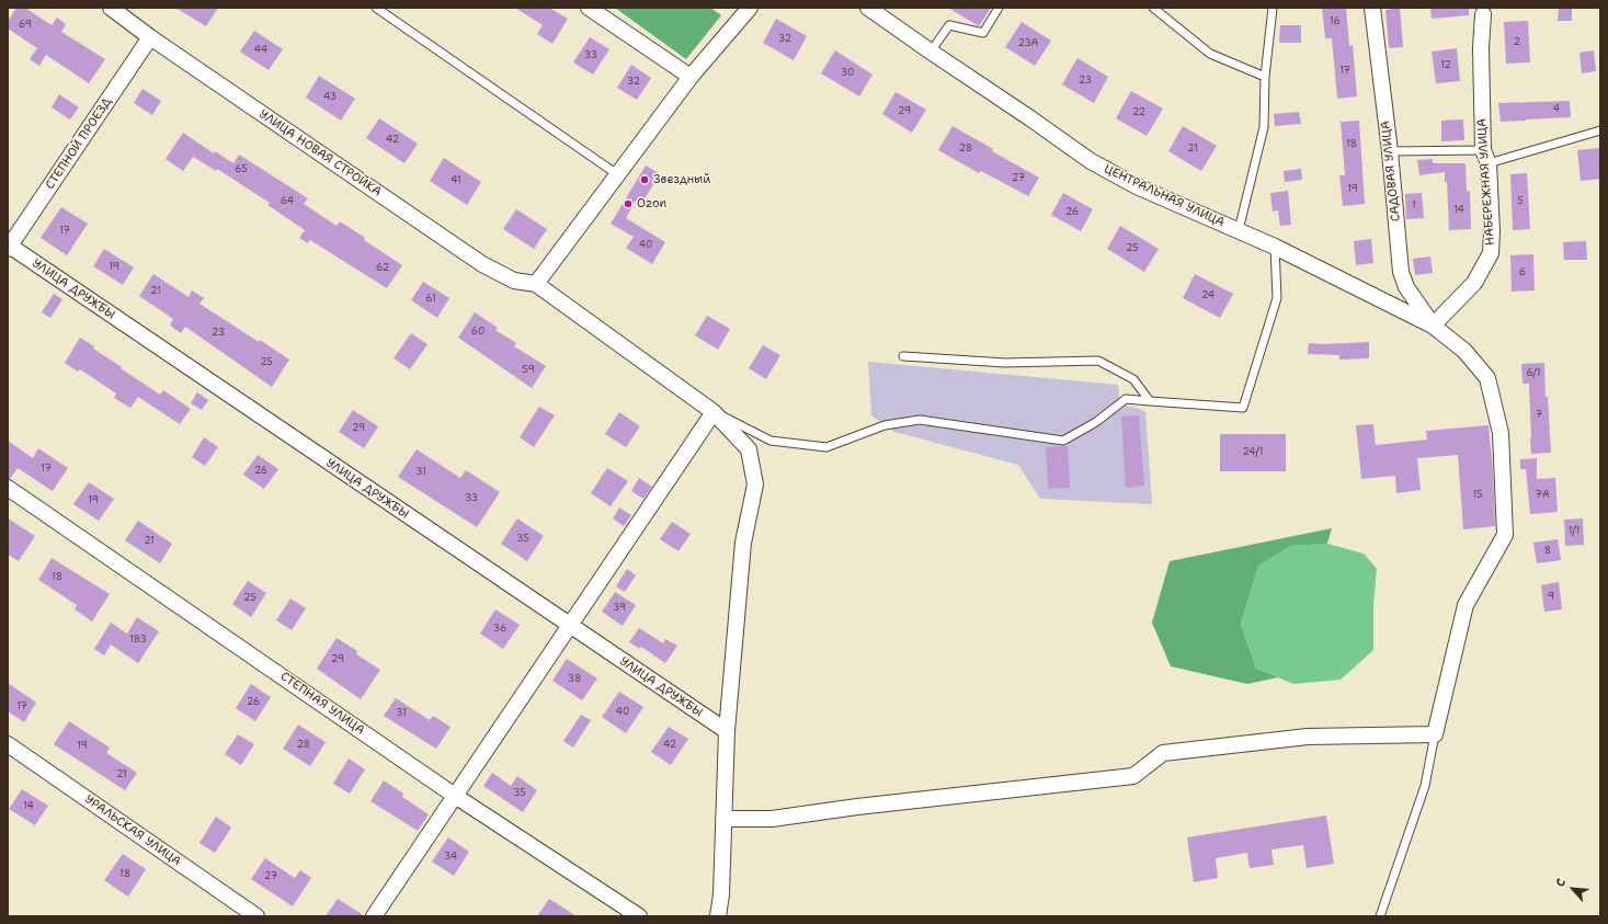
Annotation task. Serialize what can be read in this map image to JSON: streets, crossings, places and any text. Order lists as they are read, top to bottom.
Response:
{
  "streets": {
    "street": [
      "СТЕПНОЙ ПРОЕЗД",
      "УЛИЦА НОВАЯ СТРОЙКА",
      "САДОВАЯ УЛИЦА",
      "НАБЕРЕЖНАЯ УЛИЦА",
      "ЦЕНТРАЛЬНАЯ УЛИЦА",
      "УЛИЦА ДРУЖБЫ",
      "СТЕПНАЯ УЛИЦА",
      "УРАЛЬСКАЯ УЛИЦА"
    ]
  },
  "crossings": [
    ["СТЕПНОЙ ПРОЕЗД", "УЛИЦА НОВАЯ СТРОЙКА"],
    ["СТЕПНОЙ ПРОЕЗД", "УЛИЦА ДРУЖБЫ"],
    ["САДОВАЯ УЛИЦА", "НАБЕРЕЖНАЯ УЛИЦА"],
    ["САДОВАЯ УЛИЦА", "ЦЕНТРАЛЬНАЯ УЛИЦА"],
    ["НАБЕРЕЖНАЯ УЛИЦА", "ЦЕНТРАЛЬНАЯ УЛИЦА"]
  ],
  "places": ["Звездный", "Ozon"],
  "house_numbers": [
    "16",
    "69",
    "32",
    "2",
    "23А",
    "44",
    "33",
    "12",
    "17",
    "30",
    "23",
    "32",
    "43",
    "4",
    "29",
    "22",
    "42",
    "18",
    "28",
    "21",
    "65",
    "27",
    "41",
    "19",
    "64",
    "5",
    "1",
    "14",
    "26",
    "17",
    "40",
    "25",
    "19",
    "62",
    "6",
    "21",
    "24",
    "61",
    "60",
    "23",
    "25",
    "59",
    "6/1",
    "7",
    "29",
    "24/1",
    "17",
    "26",
    "31",
    "15",
    "7А",
    "33",
    "19",
    "1/1",
    "35",
    "21",
    "8",
    "18",
    "9",
    "25",
    "39",
    "36",
    "183",
    "29",
    "38",
    "26",
    "17",
    "40",
    "31",
    "28",
    "42",
    "19",
    "21",
    "35",
    "14",
    "34",
    "18",
    "27"
  ],
  "north": "top left"
}
